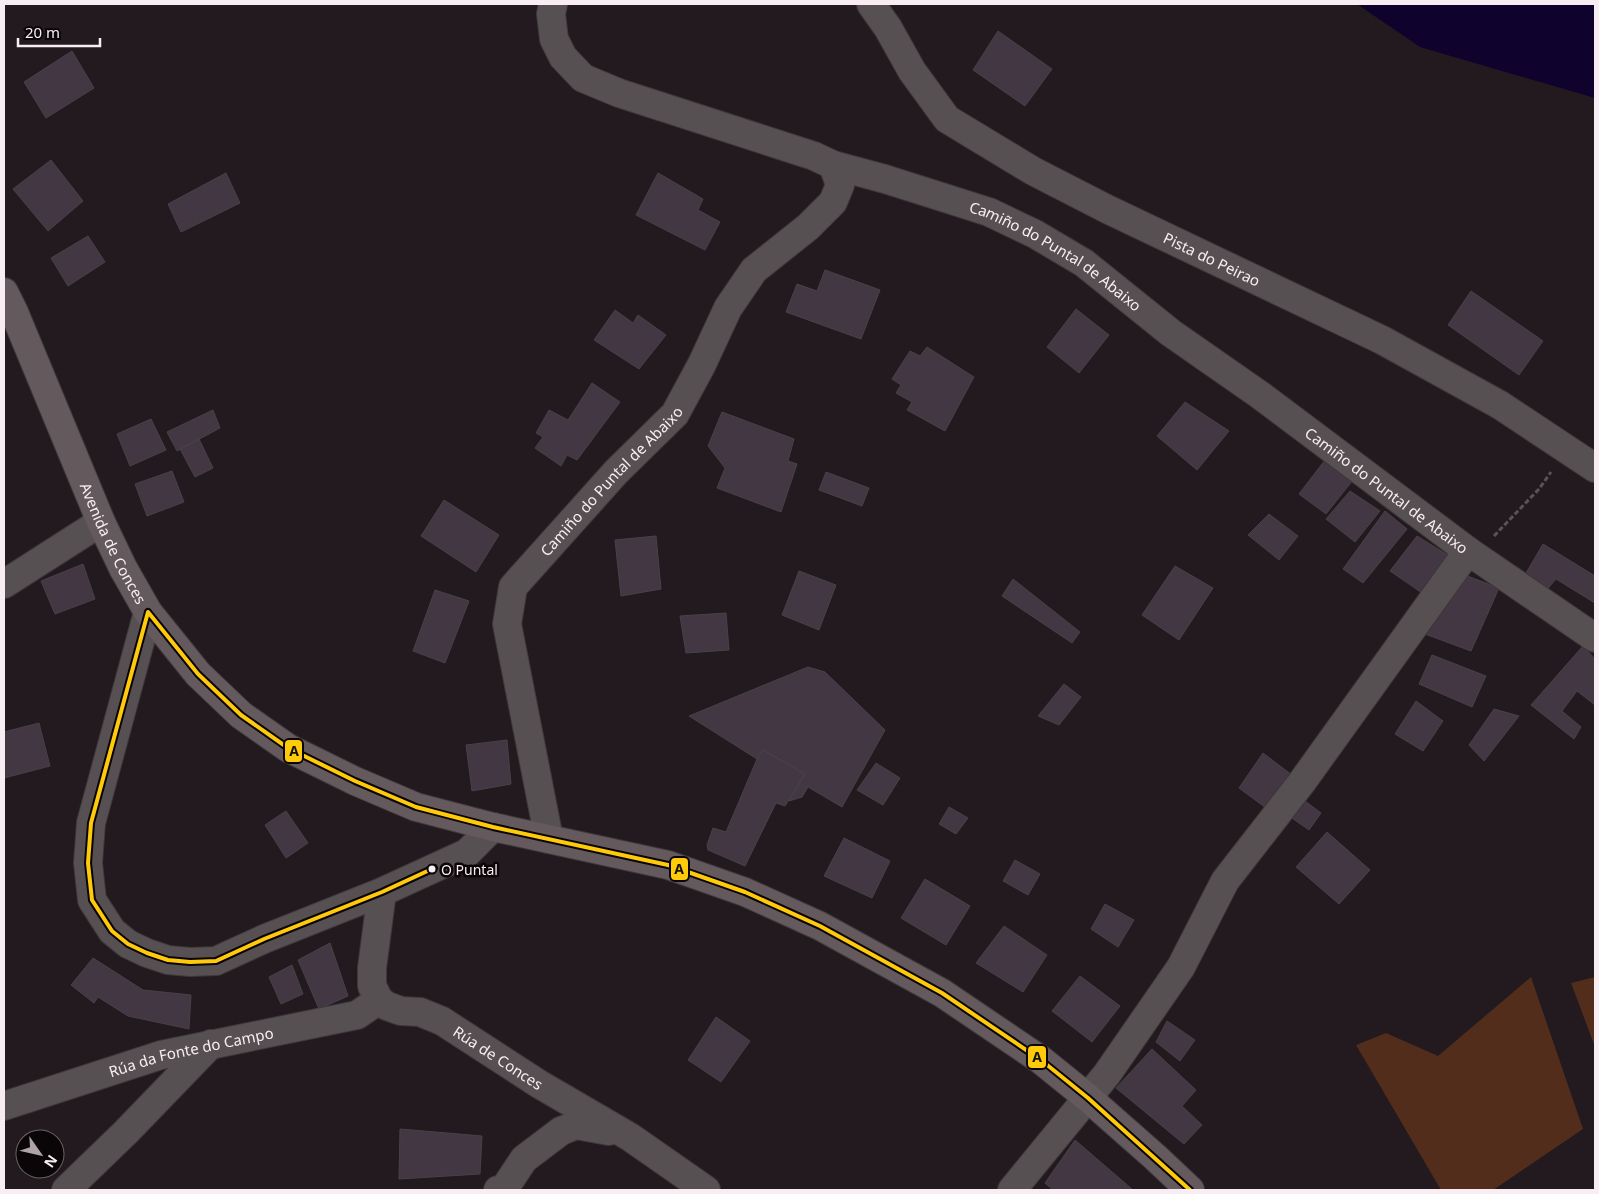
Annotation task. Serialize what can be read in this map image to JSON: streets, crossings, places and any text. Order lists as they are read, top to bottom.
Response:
{
  "streets": {
    "main road": ["Avenida de Conces"],
    "street": [
      "Pista do Peirao",
      "Camiño do Puntal de Abaixo",
      "Rúa da Fonte do Campo",
      "Rúa de Conces"
    ]
  },
  "crossings": [
    ["Camiño do Puntal de Abaixo", "Avenida de Conces"],
    ["Rúa da Fonte do Campo", "Rúa de Conces"]
  ],
  "places": ["O Puntal"],
  "lines": ["transit line A"],
  "scale_bar": "20 m",
  "north": "bottom right"
}
